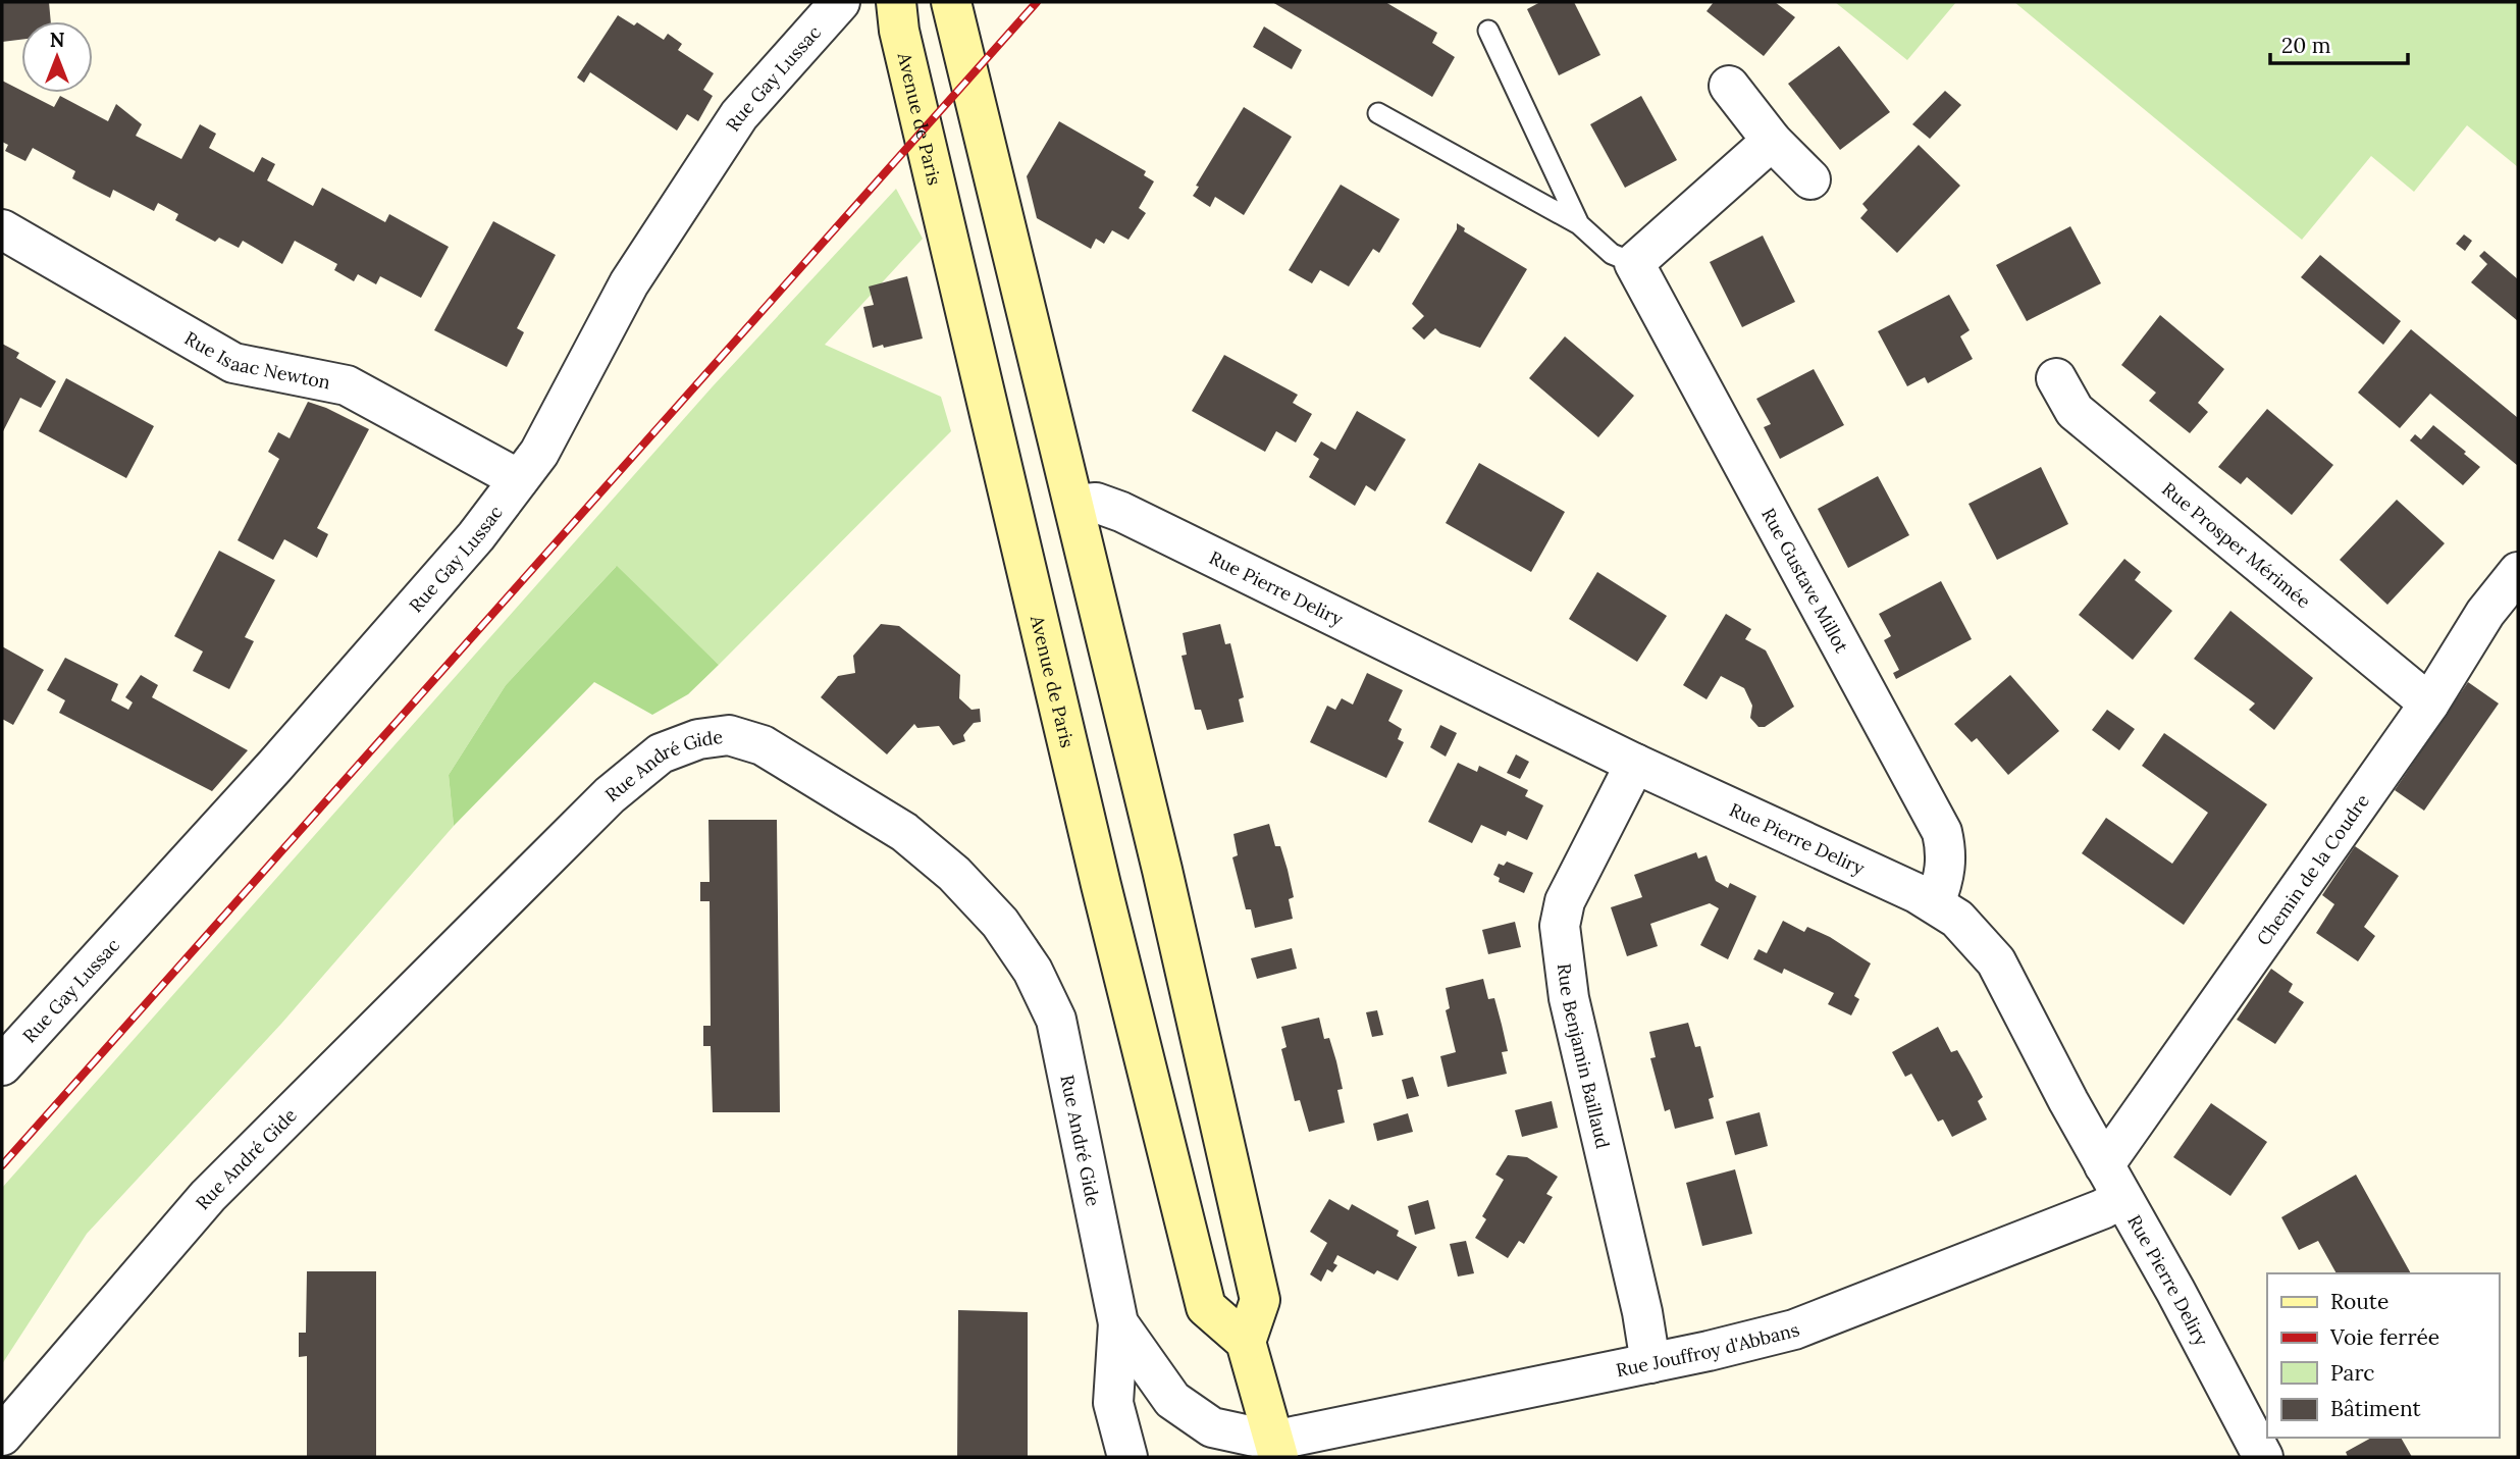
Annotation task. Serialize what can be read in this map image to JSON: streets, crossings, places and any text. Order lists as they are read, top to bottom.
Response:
{
  "streets": {
    "main road": ["Avenue de Paris"],
    "street": [
      "Rue Gay Lussac",
      "Rue Isaac Newton",
      "Rue Prosper Mérimée",
      "Rue Gustave Millot",
      "Rue Pierre Deliry",
      "Rue André Gide",
      "Chemin de la Coudre",
      "Rue Benjamin Baillaud",
      "Rue Jouffroy d'Abbans"
    ]
  },
  "crossings": [
    ["Rue Gay Lussac", "Rue Isaac Newton"],
    ["Rue Prosper Mérimée", "Chemin de la Coudre"],
    ["Rue Gustave Millot", "Rue Pierre Deliry"],
    ["Rue Pierre Deliry", "Chemin de la Coudre"],
    ["Rue Pierre Deliry", "Rue Benjamin Baillaud"],
    ["Rue Pierre Deliry", "Rue Jouffroy d'Abbans"],
    ["Rue André Gide", "Rue Jouffroy d'Abbans"],
    ["Chemin de la Coudre", "Rue Jouffroy d'Abbans"],
    ["Rue Benjamin Baillaud", "Rue Jouffroy d'Abbans"]
  ],
  "legend": [
    "Route",
    "Voie ferrée",
    "Parc",
    "Bâtiment"
  ],
  "scale_bar": "20 m",
  "north": "top"
}
